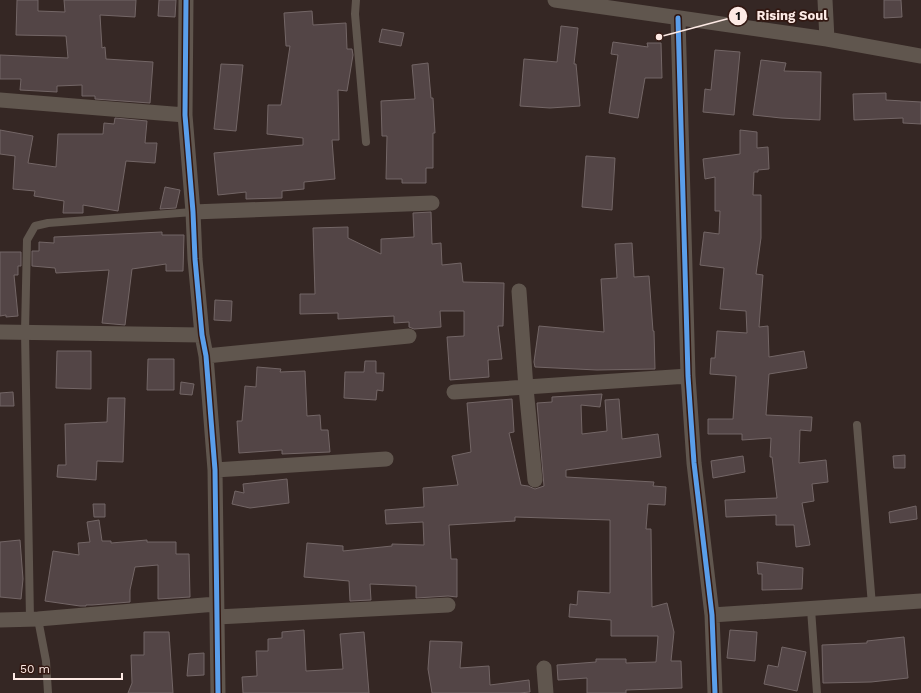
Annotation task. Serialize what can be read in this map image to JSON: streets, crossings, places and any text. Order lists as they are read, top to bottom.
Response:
{
  "places": ["Rising Soul"],
  "scale_bar": "50 m"
}
